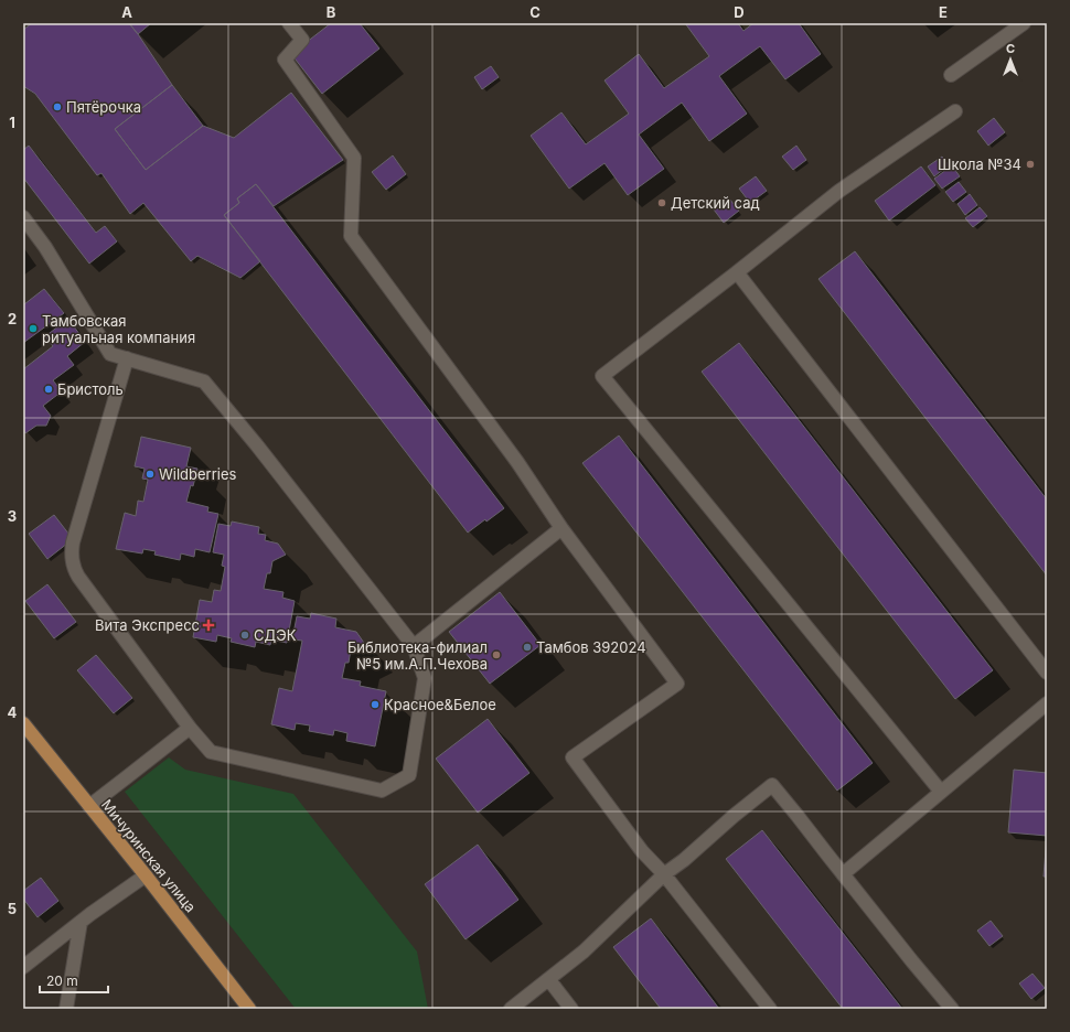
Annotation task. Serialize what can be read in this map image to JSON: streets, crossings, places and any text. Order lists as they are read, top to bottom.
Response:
{
  "streets": {
    "main road": ["Мичуринская улица"]
  },
  "places": {
    "other": [
      "Пятёрочка",
      "Школа №34",
      "Детский сад",
      "Тамбовская ритуальная компания",
      "Бристоль",
      "Wildberries",
      "СДЭК",
      "Тамбов 392024",
      "Библиотека-филиал №5 им.А.П.Чехова",
      "Красное&Белое"
    ],
    "health": ["Вита Экспресс"]
  },
  "scale_bar": "20 m",
  "north": "top",
  "grid": {
    "columns": [
      "A",
      "B",
      "C",
      "D",
      "E"
    ],
    "rows": [
      "1",
      "2",
      "3",
      "4",
      "5"
    ]
  }
}
